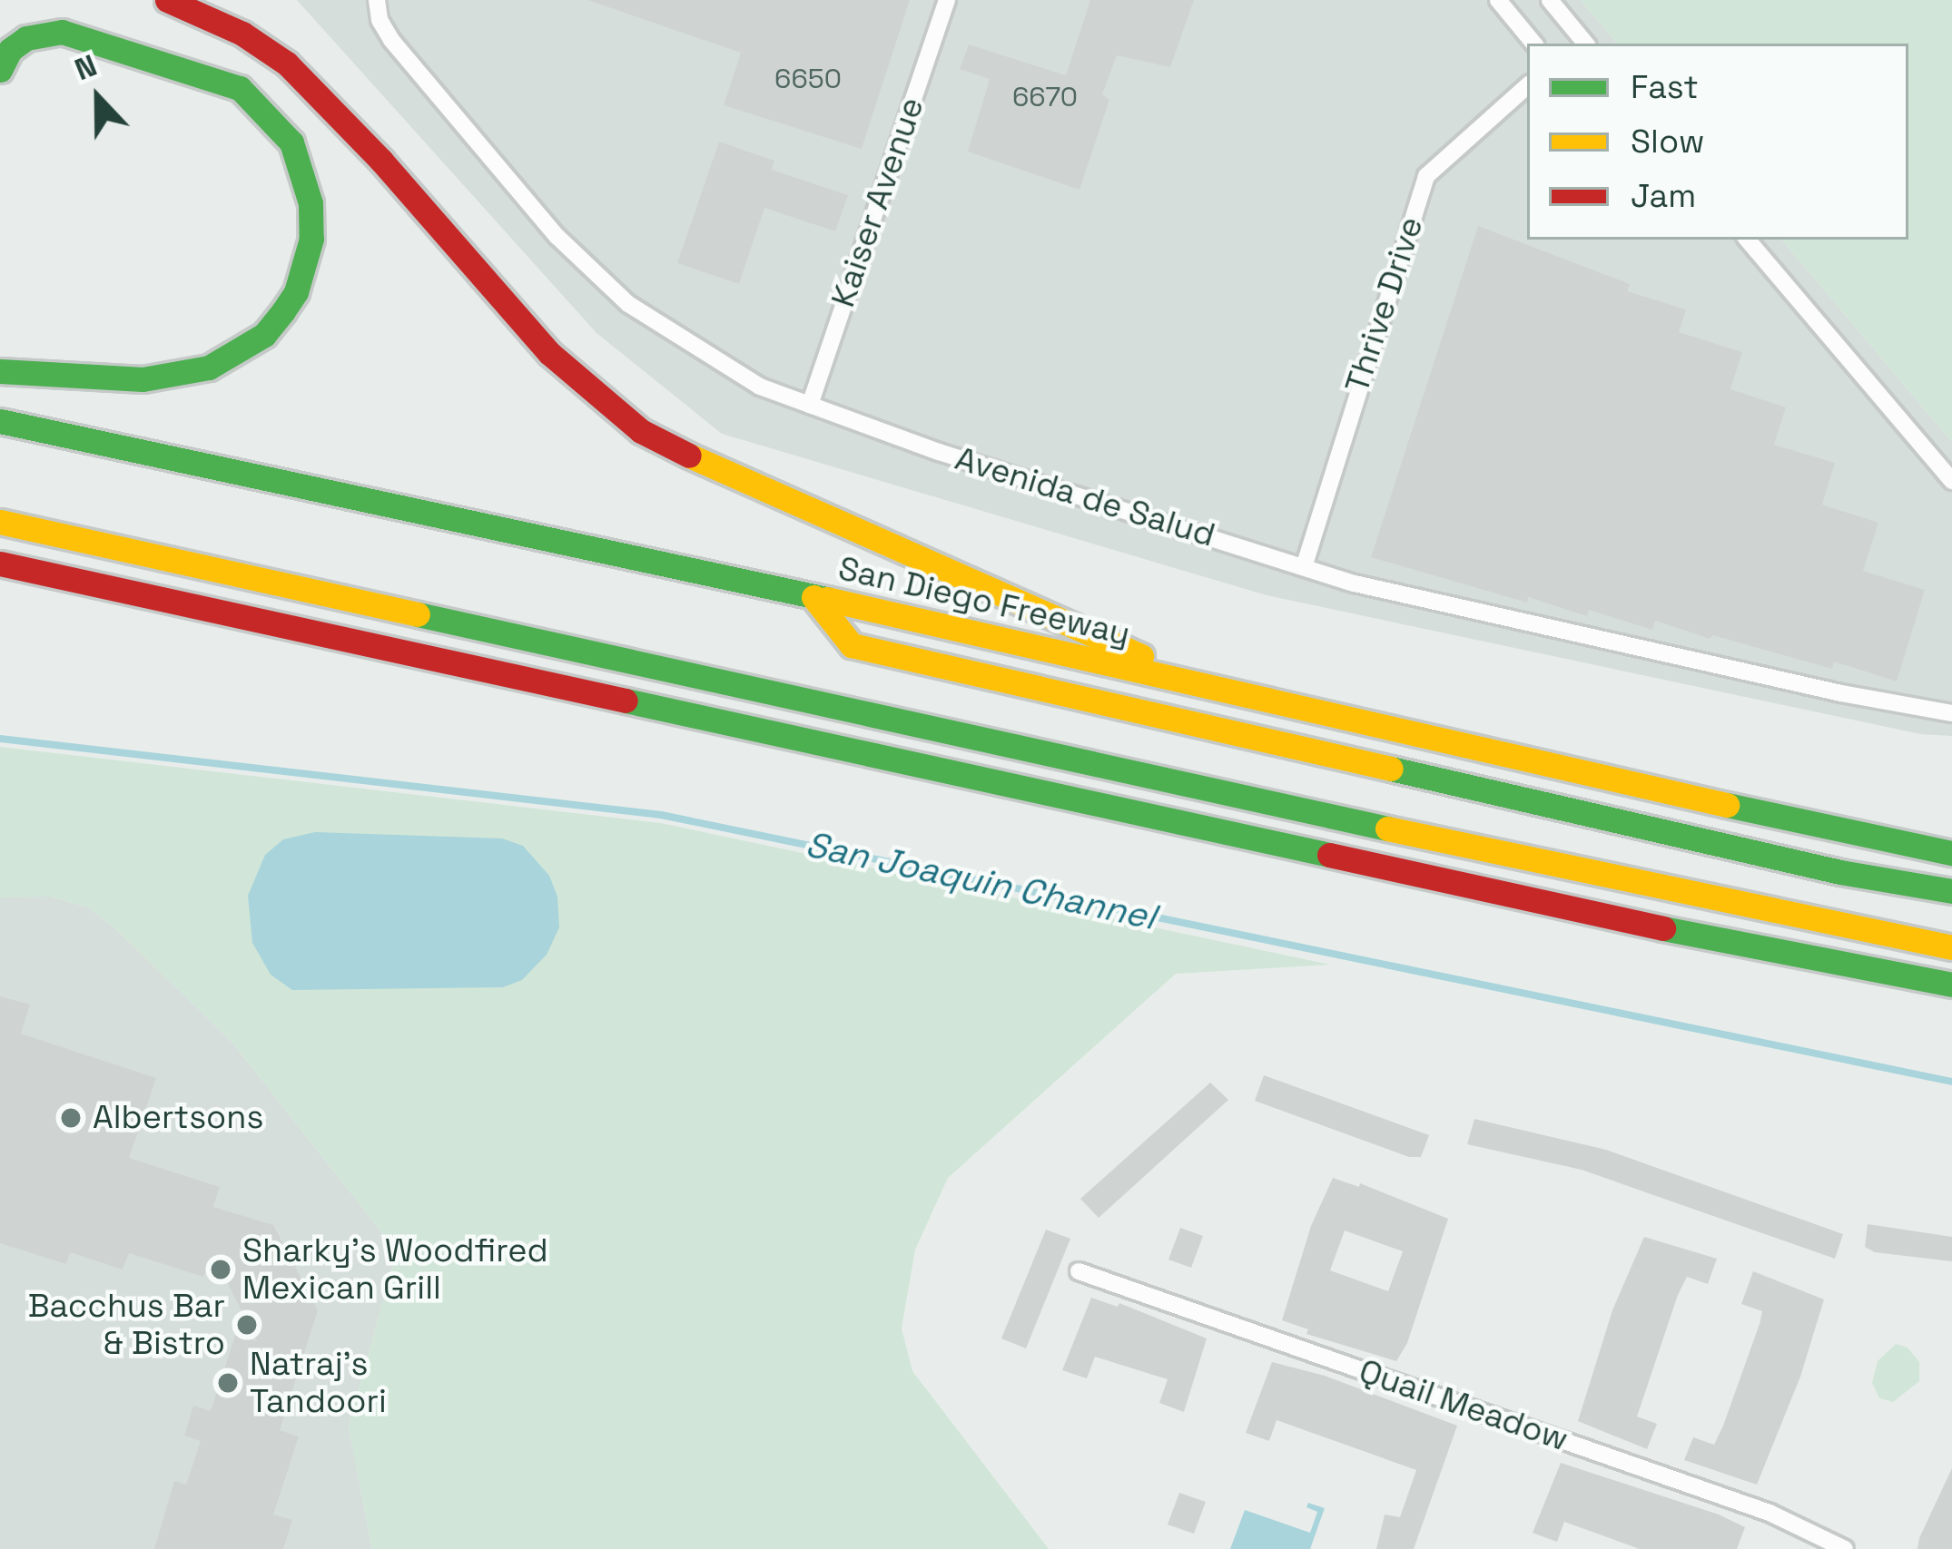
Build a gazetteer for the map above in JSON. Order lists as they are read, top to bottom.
{
  "streets": {
    "highway": ["San Diego Freeway"],
    "street": [
      "Kaiser Avenue",
      "Thrive Drive",
      "Avenida de Salud",
      "Quail Meadow"
    ]
  },
  "crossings": [
    ["Kaiser Avenue", "Avenida de Salud"],
    ["Thrive Drive", "Avenida de Salud"]
  ],
  "water": ["San Joaquin Channel"],
  "places": [
    "Albertsons",
    "Sharky's Woodfired Mexican Grill",
    "Bacchus Bar & Bistro",
    "Natraj's Tandoori"
  ],
  "house_numbers": ["6650", "6670"],
  "legend": ["Fast", "Slow", "Jam"],
  "north": "top"
}
